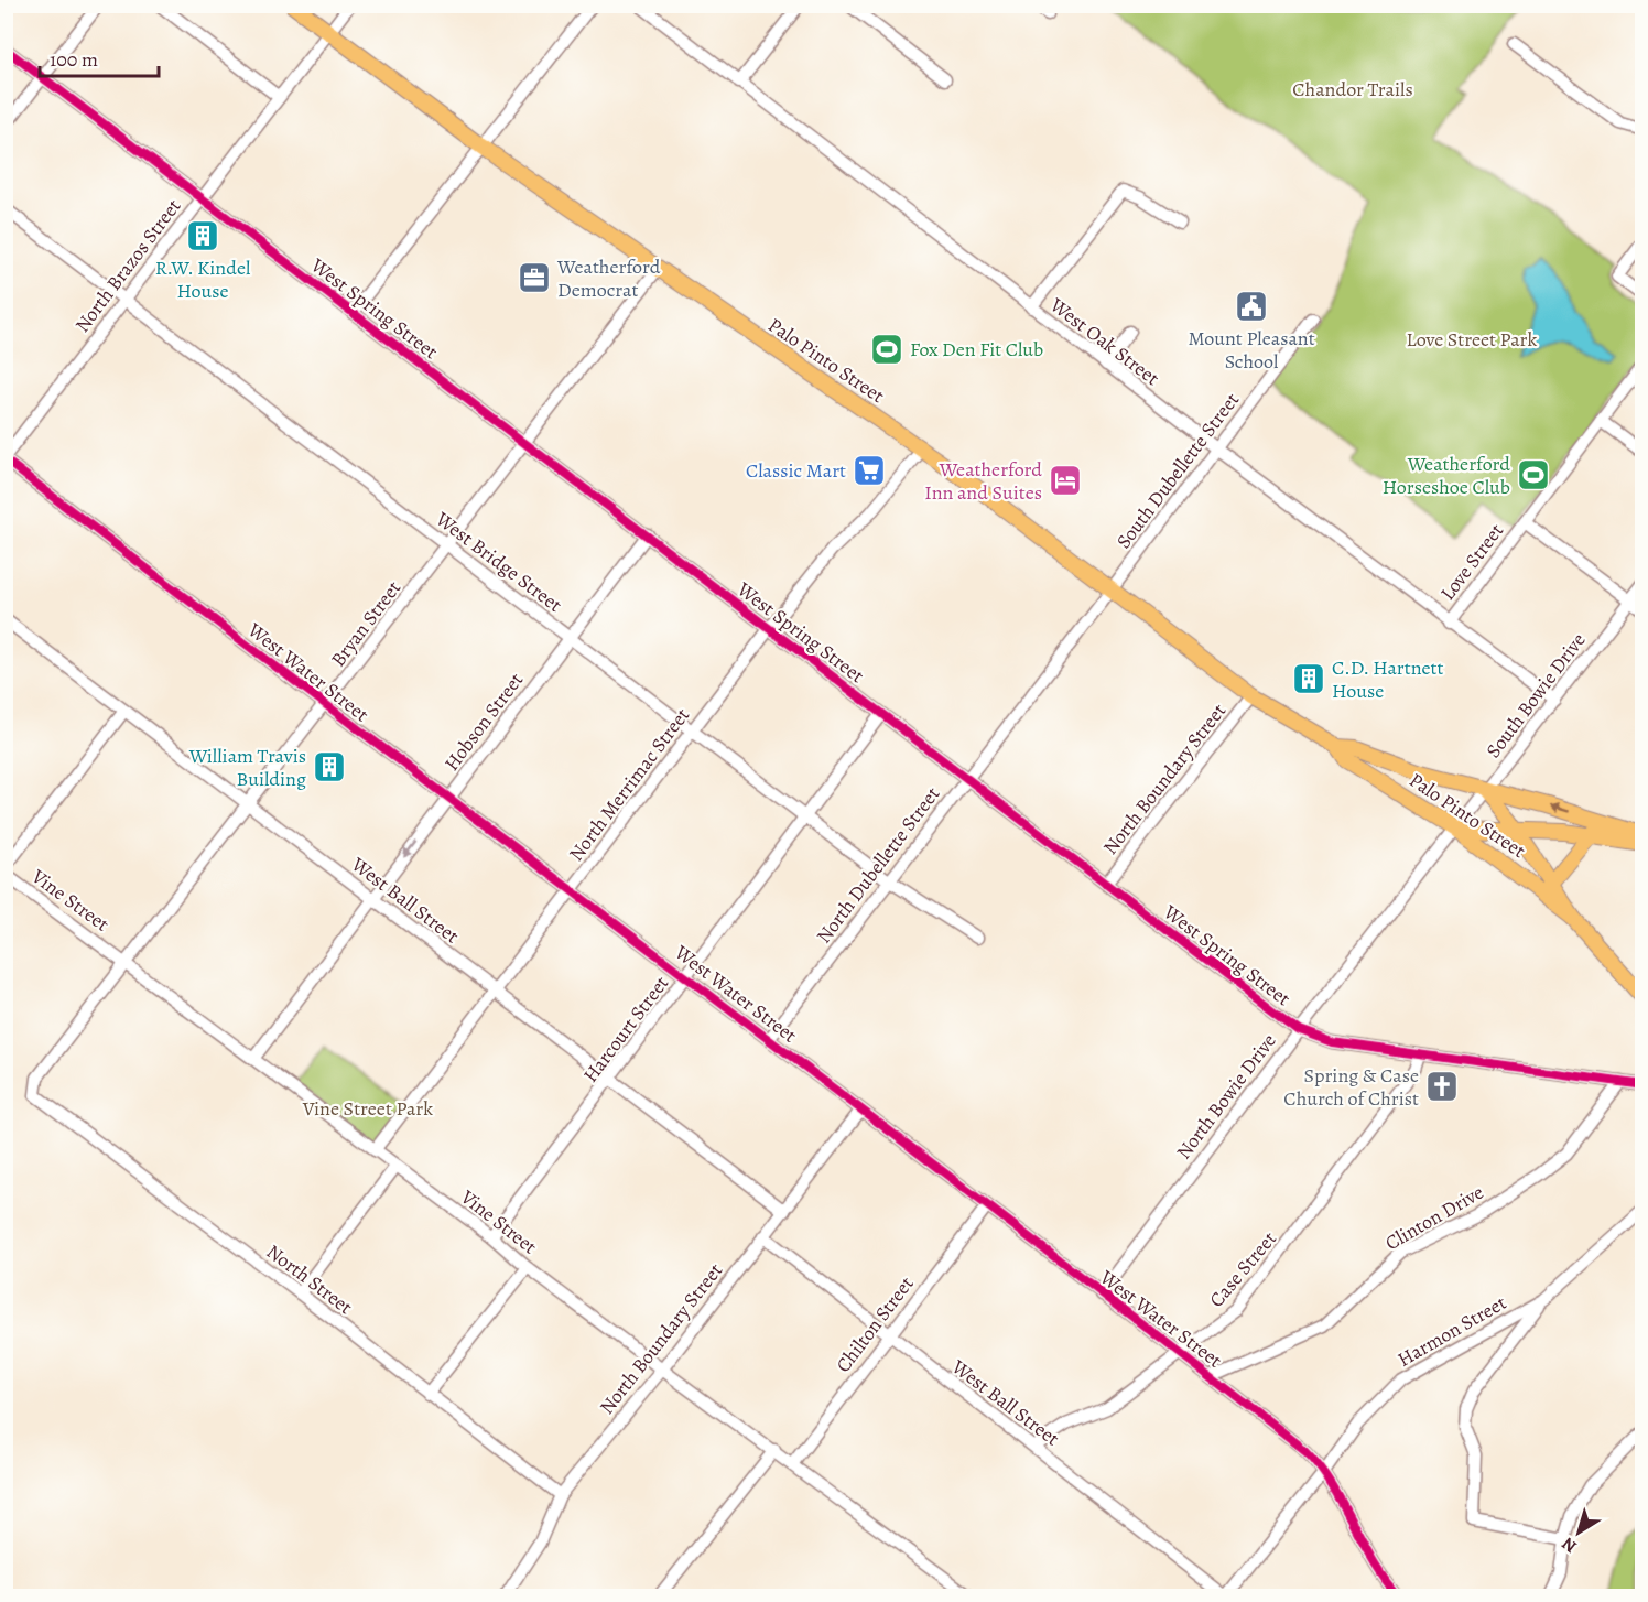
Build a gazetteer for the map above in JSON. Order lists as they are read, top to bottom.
{
  "streets": {
    "main road": ["Palo Pinto Street"],
    "street": [
      "North Brazos Street",
      "West Spring Street",
      "West Oak Street",
      "South Dubellette Street",
      "West Bridge Street",
      "Love Street",
      "Bryan Street",
      "West Water Street",
      "South Bowie Drive",
      "Hobson Street",
      "North Boundary Street",
      "North Merrimac Street",
      "North Dubellette Street",
      "Vine Street",
      "West Ball Street",
      "Harcourt Street",
      "North Bowie Drive",
      "Clinton Drive",
      "Case Street",
      "North Street",
      "Chilton Street",
      "Harmon Street"
    ]
  },
  "crossings": [
    ["North Brazos Street", "West Spring Street"],
    ["North Brazos Street", "Palo Pinto Street"],
    ["North Brazos Street", "West Bridge Street"],
    ["North Brazos Street", "West Water Street"],
    ["West Spring Street", "Bryan Street"],
    ["West Spring Street", "Hobson Street"],
    ["West Spring Street", "North Boundary Street"],
    ["West Spring Street", "North Merrimac Street"],
    ["West Spring Street", "North Dubellette Street"],
    ["West Spring Street", "Harcourt Street"],
    ["West Spring Street", "North Bowie Drive"],
    ["West Spring Street", "Clinton Drive"],
    ["West Spring Street", "Case Street"],
    ["West Oak Street", "South Dubellette Street"],
    ["West Oak Street", "Love Street"],
    ["West Oak Street", "South Bowie Drive"],
    ["Palo Pinto Street", "South Dubellette Street"],
    ["Palo Pinto Street", "Bryan Street"],
    ["Palo Pinto Street", "South Bowie Drive"],
    ["Palo Pinto Street", "North Boundary Street"],
    ["Palo Pinto Street", "North Merrimac Street"],
    ["Palo Pinto Street", "North Dubellette Street"],
    ["Palo Pinto Street", "North Bowie Drive"],
    ["South Dubellette Street", "North Dubellette Street"],
    ["West Bridge Street", "Bryan Street"],
    ["West Bridge Street", "Hobson Street"],
    ["West Bridge Street", "North Merrimac Street"],
    ["West Bridge Street", "North Dubellette Street"],
    ["West Bridge Street", "Harcourt Street"],
    ["Bryan Street", "West Water Street"],
    ["Bryan Street", "Vine Street"],
    ["Bryan Street", "West Ball Street"],
    ["Bryan Street", "North Street"],
    ["West Water Street", "Hobson Street"],
    ["West Water Street", "North Boundary Street"],
    ["West Water Street", "North Merrimac Street"],
    ["West Water Street", "North Dubellette Street"],
    ["West Water Street", "Harcourt Street"],
    ["West Water Street", "North Bowie Drive"],
    ["West Water Street", "Clinton Drive"],
    ["West Water Street", "Case Street"],
    ["West Water Street", "Chilton Street"],
    ["West Water Street", "Harmon Street"],
    ["South Bowie Drive", "North Bowie Drive"],
    ["Hobson Street", "Vine Street"],
    ["Hobson Street", "West Ball Street"],
    ["North Boundary Street", "Vine Street"],
    ["North Boundary Street", "West Ball Street"],
    ["North Boundary Street", "North Street"],
    ["North Merrimac Street", "Vine Street"],
    ["North Merrimac Street", "West Ball Street"],
    ["Vine Street", "Harcourt Street"],
    ["Vine Street", "Chilton Street"],
    ["West Ball Street", "Harcourt Street"],
    ["West Ball Street", "Case Street"],
    ["West Ball Street", "Chilton Street"],
    ["West Ball Street", "Harmon Street"]
  ],
  "parks": ["Chandor Trails", "Love Street Park", "Vine Street Park"],
  "places": {
    "building": ["R.W. Kindel House", "C.D. Hartnett House", "William Travis Building"],
    "office": ["Weatherford Democrat"],
    "public building": ["Mount Pleasant School"],
    "sports": ["Fox Den Fit Club", "Weatherford Horseshoe Club"],
    "supermarket": ["Classic Mart"],
    "hotel": ["Weatherford Inn and Suites"],
    "church": ["Spring & Case Church of Christ"]
  },
  "scale_bar": "100 m",
  "north": "bottom left"
}
